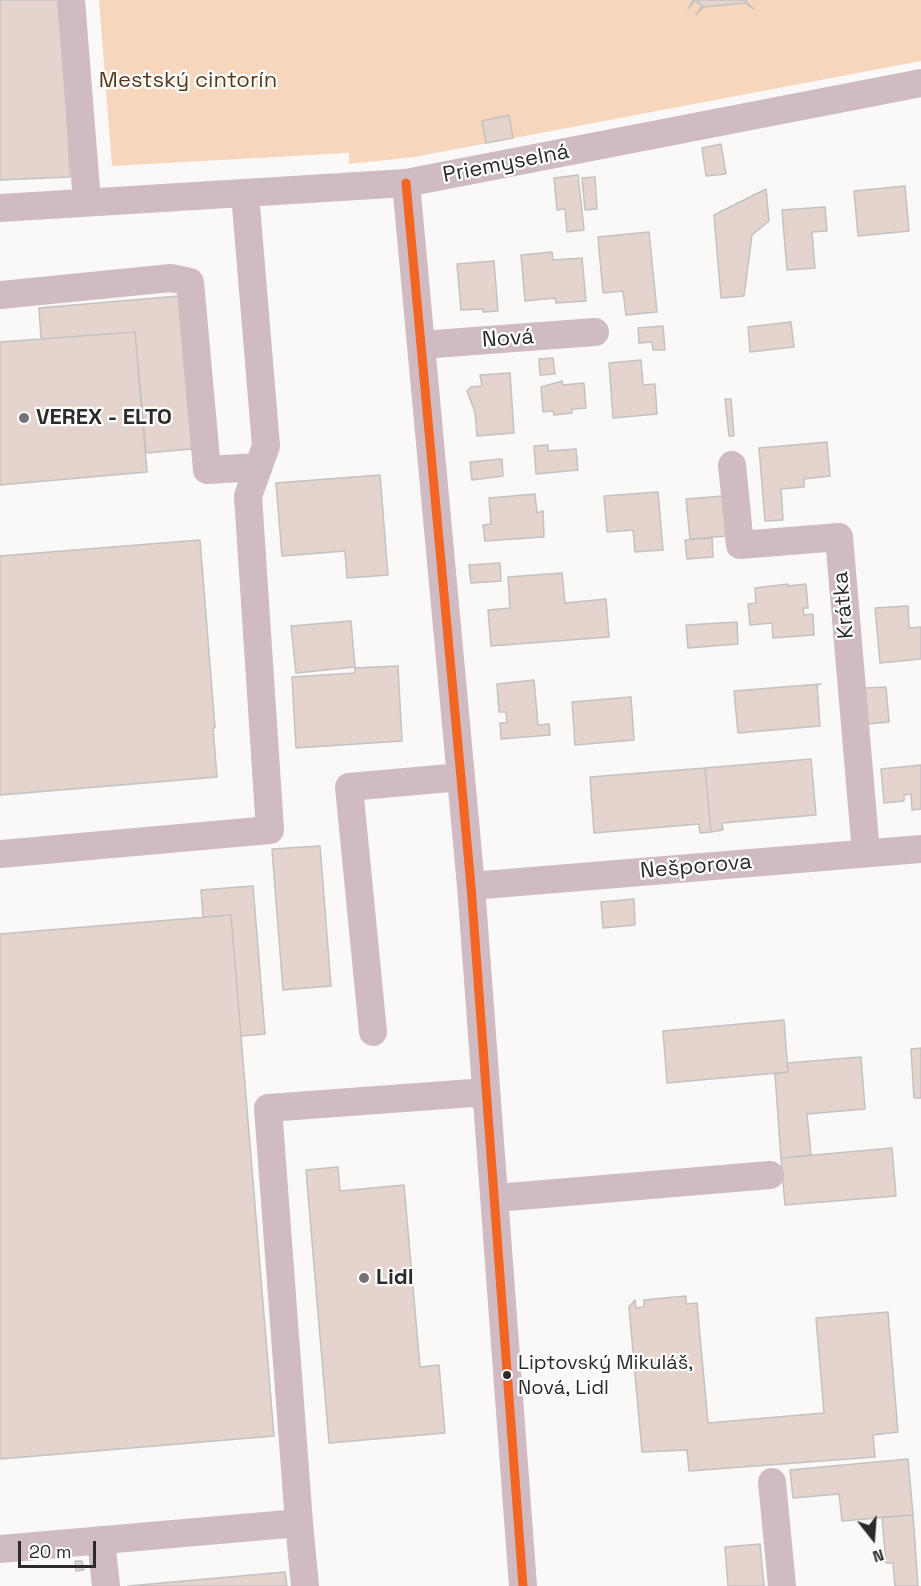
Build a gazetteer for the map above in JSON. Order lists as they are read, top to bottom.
{
  "streets": {
    "street": [
      "Priemyselná",
      "Nová",
      "Krátka",
      "Nešporova"
    ]
  },
  "crossings": [
    ["Krátka", "Nešporova"]
  ],
  "parks": ["Mestský cintorín"],
  "places": ["VEREX - ELTO", "Lidl", "Liptovský Mikuláš, Nová, Lidl"],
  "scale_bar": "20 m",
  "north": "bottom"
}
